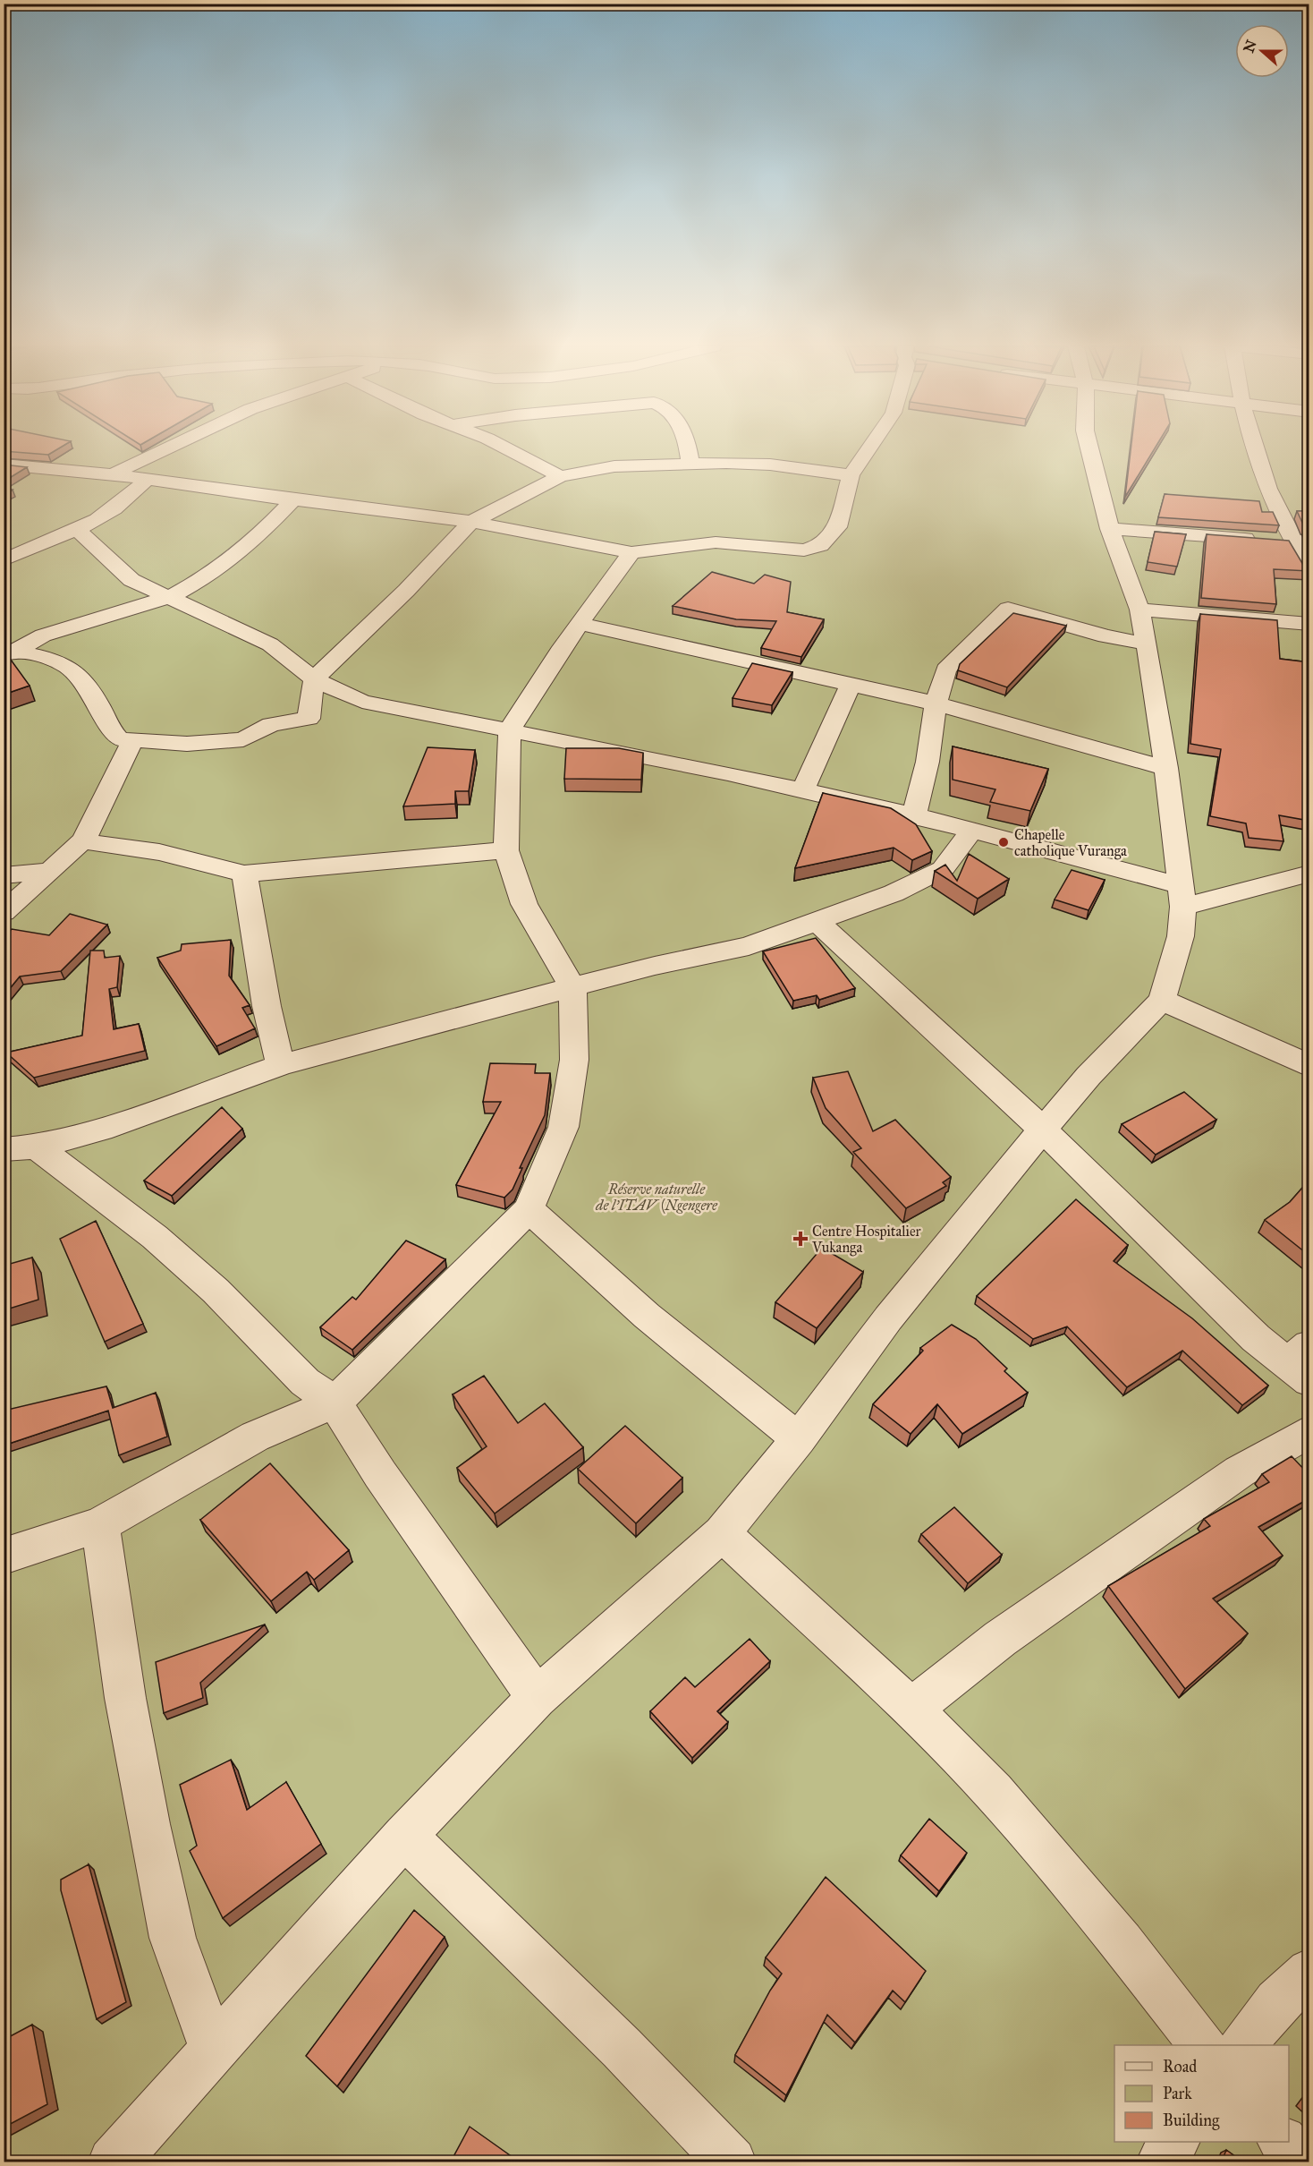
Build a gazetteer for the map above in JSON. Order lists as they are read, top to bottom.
{
  "parks": ["Réserve naturelle de l'ITAV (Ngengere"],
  "places": {
    "other": ["Chapelle catholique Vuranga"],
    "health": ["Centre Hospitalier Vukanga"]
  },
  "legend": ["Road", "Park", "Building"],
  "north": "left"
}
